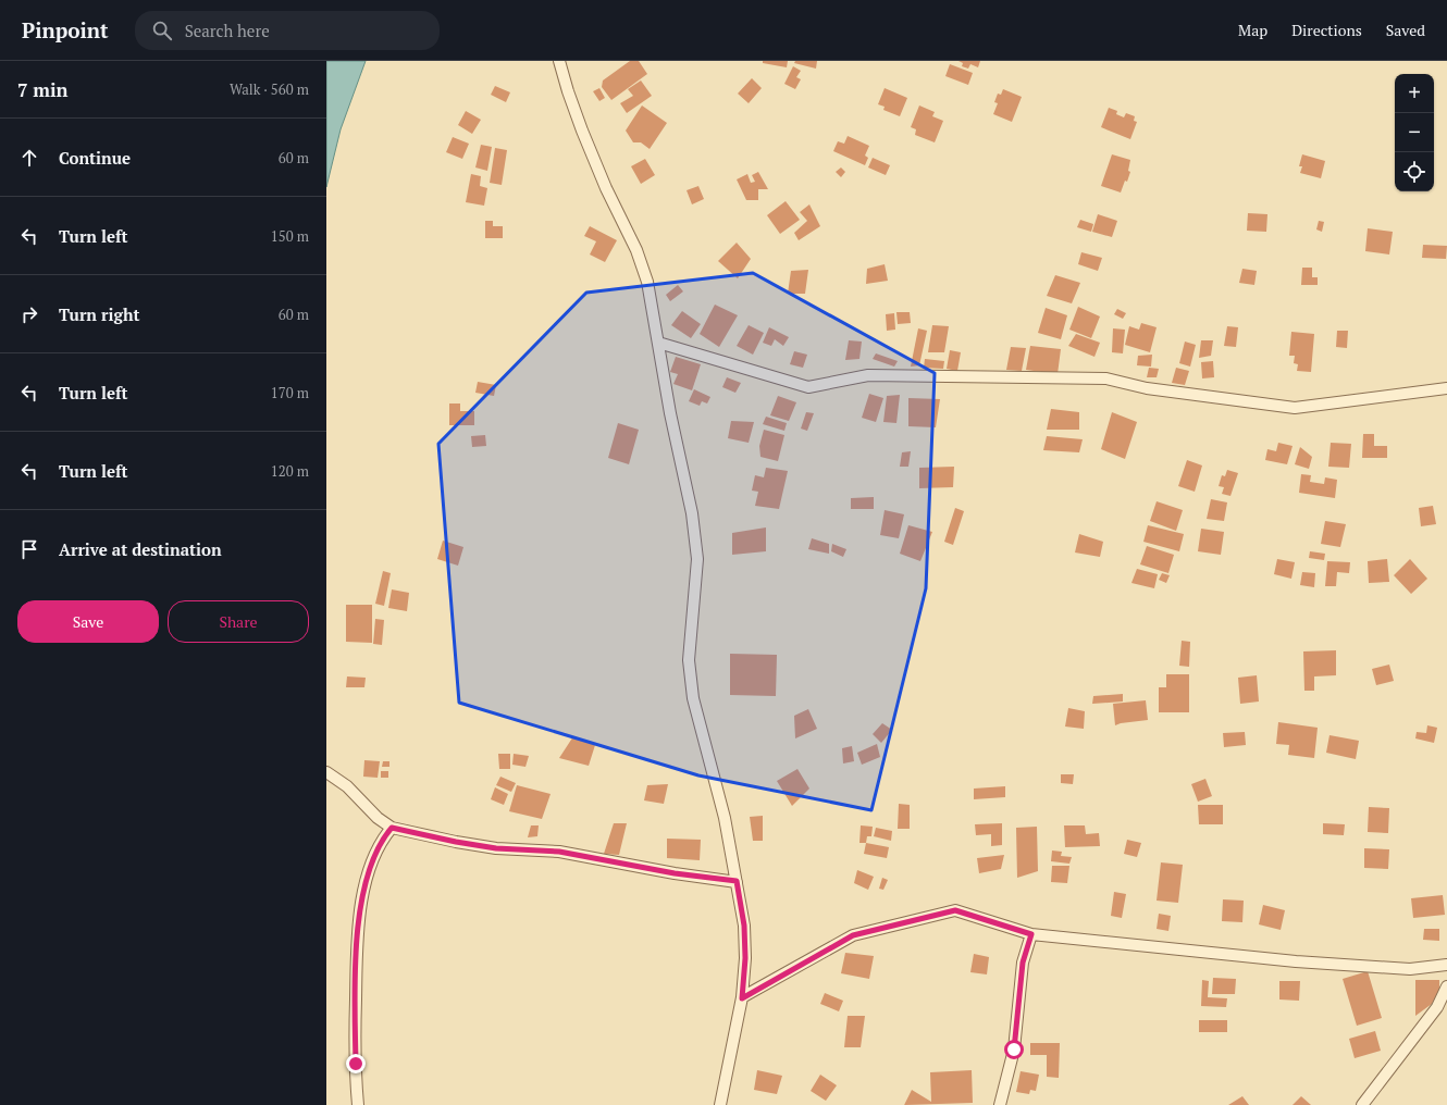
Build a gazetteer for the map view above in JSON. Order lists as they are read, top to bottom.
{
  "page": {
    "header": "Pinpoint",
    "search": "Search here",
    "nav": ["Map", "Directions", "Saved"],
    "heading": ["7 min", "Walk · 560 m"],
    "map_buttons": ["+", "−"],
    "list": [
      ["Continue", "60 m"],
      ["Turn left", "150 m"],
      ["Turn right", "60 m"],
      ["Turn left", "170 m"],
      ["Turn left", "120 m"],
      "Arrive at destination"
    ],
    "buttons": ["Save", "Share"]
  }
}
